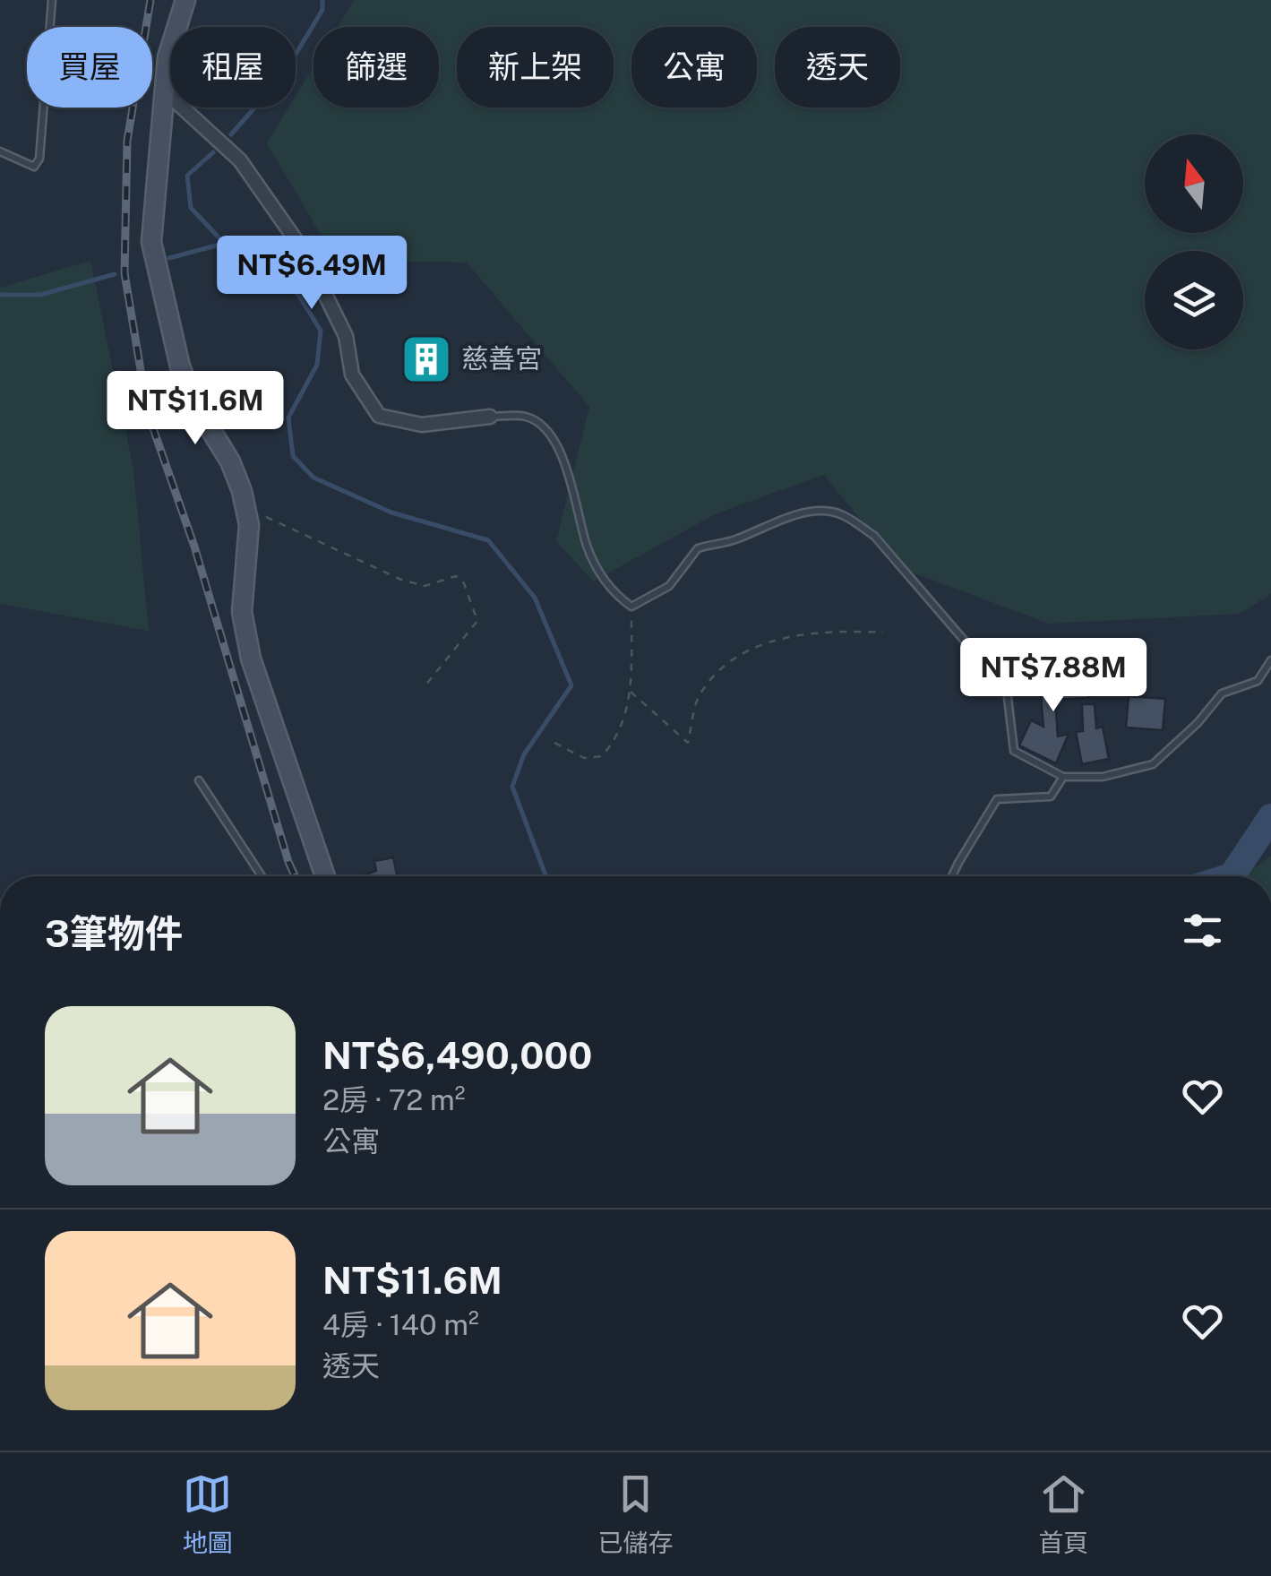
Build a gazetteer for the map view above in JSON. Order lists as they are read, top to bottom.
{
  "places": {
    "building": ["慈善宮"]
  },
  "north": "top",
  "page": {
    "chip": [
      "買屋",
      "租屋",
      "篩選",
      "新上架",
      "公寓",
      "透天"
    ],
    "price": ["NT$6.49M", "NT$11.6M", "NT$7.88M"],
    "heading": "3筆物件",
    "list": [
      {
        "name": "NT$6,490,000",
        "note": "2房 · 72 m² · 公寓"
      },
      {
        "name": "NT$11.6M",
        "note": "4房 · 140 m² · 透天"
      }
    ],
    "tabs": ["地圖", "已儲存", "首頁"]
  }
}
